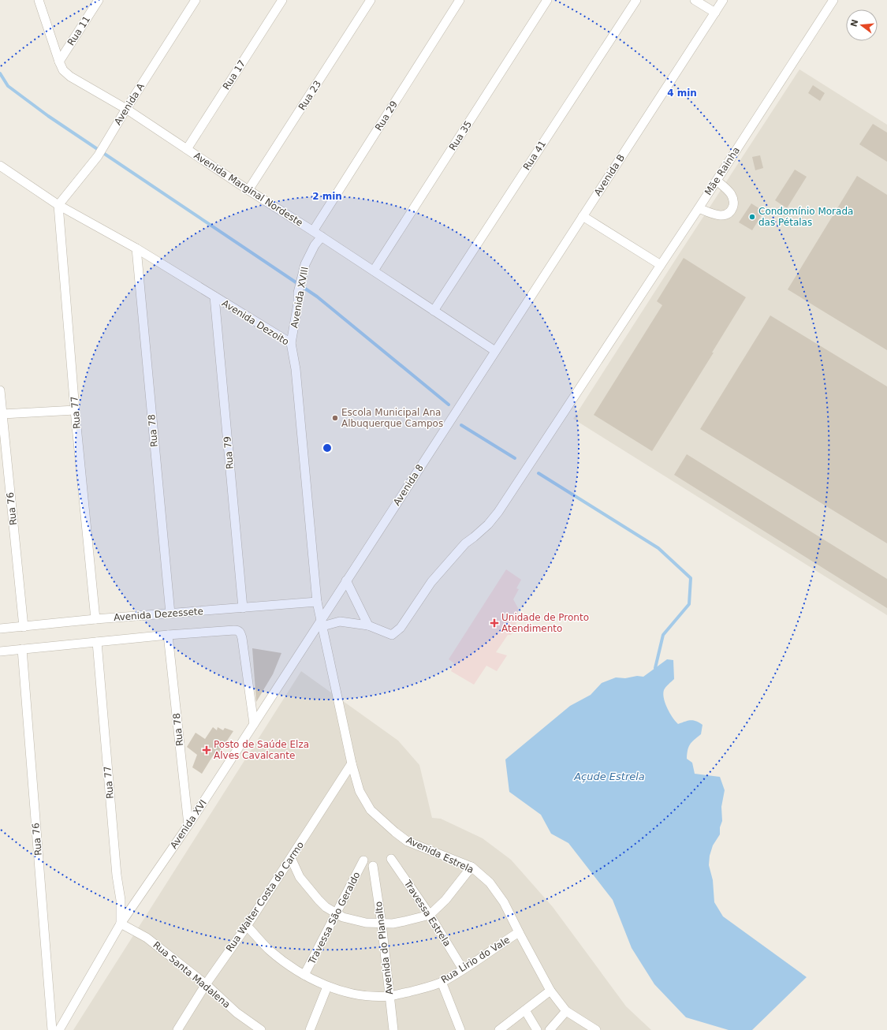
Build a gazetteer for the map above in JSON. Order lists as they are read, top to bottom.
{
  "streets": {
    "street": [
      "Rua 11",
      "Rua 17",
      "Rua 23",
      "Avenida A",
      "Rua 29",
      "Rua 35",
      "Rua 41",
      "Mãe Rainha",
      "Avenida B",
      "Avenida Marginal Nordeste",
      "Avenida XVIII",
      "Avenida Dezoito",
      "Rua 77",
      "Rua 78",
      "Rua 79",
      "Avenida 8",
      "Rua 76",
      "Avenida Dezessete",
      "Avenida XVI",
      "Avenida Estrela",
      "Rua Walter Costa do Carmo",
      "Travessa Estrela",
      "Travessa São Geraldo",
      "Avenida do Planalto",
      "Rua Lirio do Vale",
      "Rua Santa Madalena"
    ]
  },
  "crossings": [
    ["Rua 11", "Avenida Marginal Nordeste"],
    ["Rua 17", "Avenida Marginal Nordeste"],
    ["Rua 23", "Avenida Marginal Nordeste"],
    ["Avenida A", "Avenida Marginal Nordeste"],
    ["Avenida A", "Avenida Dezoito"],
    ["Avenida A", "Rua 77"],
    ["Rua 29", "Avenida Marginal Nordeste"],
    ["Rua 35", "Avenida Marginal Nordeste"],
    ["Rua 41", "Avenida Marginal Nordeste"],
    ["Avenida B", "Avenida Marginal Nordeste"],
    ["Avenida B", "Avenida 8"],
    ["Avenida Marginal Nordeste", "Avenida XVIII"],
    ["Avenida Marginal Nordeste", "Avenida 8"],
    ["Avenida XVIII", "Avenida Dezoito"],
    ["Avenida Dezoito", "Rua 77"],
    ["Avenida Dezoito", "Rua 78"],
    ["Avenida Dezoito", "Rua 79"],
    ["Avenida Dezoito", "Avenida 8"],
    ["Avenida Dezoito", "Avenida Dezessete"],
    ["Avenida Dezoito", "Avenida XVI"],
    ["Avenida Dezoito", "Avenida Estrela"],
    ["Rua 77", "Avenida Dezessete"],
    ["Rua 77", "Avenida XVI"],
    ["Rua 77", "Rua Santa Madalena"],
    ["Rua 78", "Avenida Dezessete"],
    ["Rua 78", "Avenida XVI"],
    ["Rua 79", "Avenida Dezessete"],
    ["Avenida 8", "Avenida XVI"],
    ["Avenida 8", "Avenida Estrela"],
    ["Rua 76", "Avenida Dezessete"],
    ["Avenida XVI", "Avenida Estrela"],
    ["Avenida XVI", "Rua Santa Madalena"],
    ["Avenida Estrela", "Rua Walter Costa do Carmo"],
    ["Avenida Estrela", "Rua Lirio do Vale"],
    ["Rua Walter Costa do Carmo", "Rua Lirio do Vale"],
    ["Rua Walter Costa do Carmo", "Rua Santa Madalena"],
    ["Travessa Estrela", "Rua Lirio do Vale"],
    ["Travessa São Geraldo", "Rua Lirio do Vale"],
    ["Avenida do Planalto", "Rua Lirio do Vale"]
  ],
  "water": ["Açude Estrela"],
  "places": {
    "other": ["Condomínio Morada das Pétalas", "Escola Municipal Ana Albuquerque Campos"],
    "health": ["Unidade de Pronto Atendimento", "Posto de Saúde Elza Alves Cavalcante"]
  },
  "north": "left",
  "rings": ["4 min", "2 min"]
}
